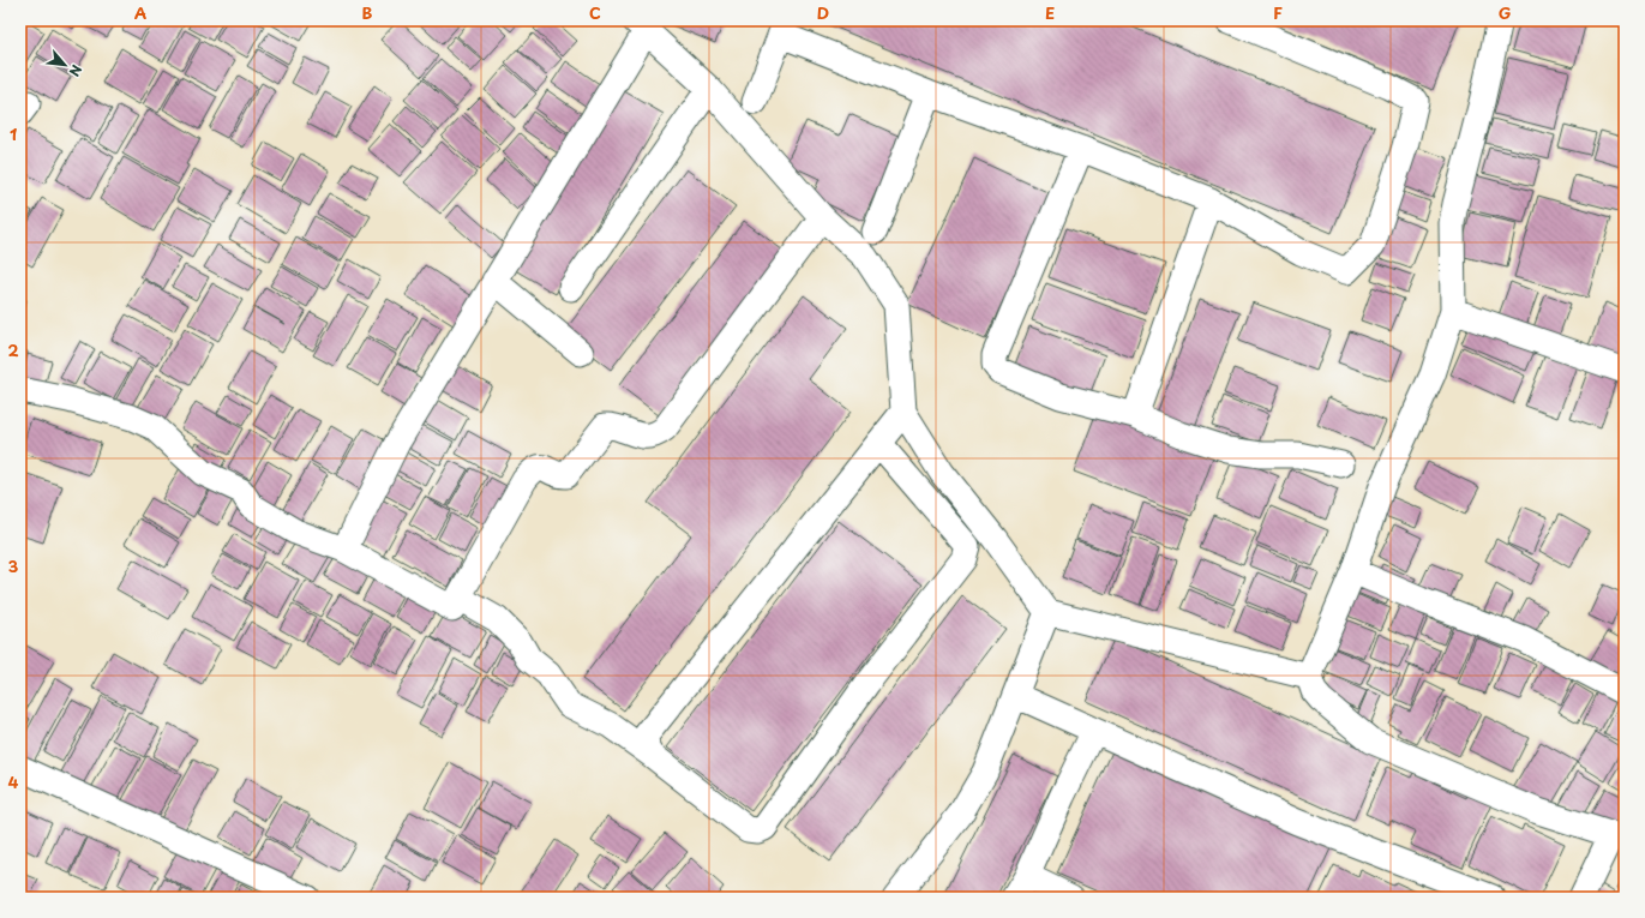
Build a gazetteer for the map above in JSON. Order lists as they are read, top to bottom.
{
  "north": "bottom right",
  "grid": {
    "columns": [
      "A",
      "B",
      "C",
      "D",
      "E",
      "F",
      "G"
    ],
    "rows": [
      "1",
      "2",
      "3",
      "4"
    ]
  }
}
